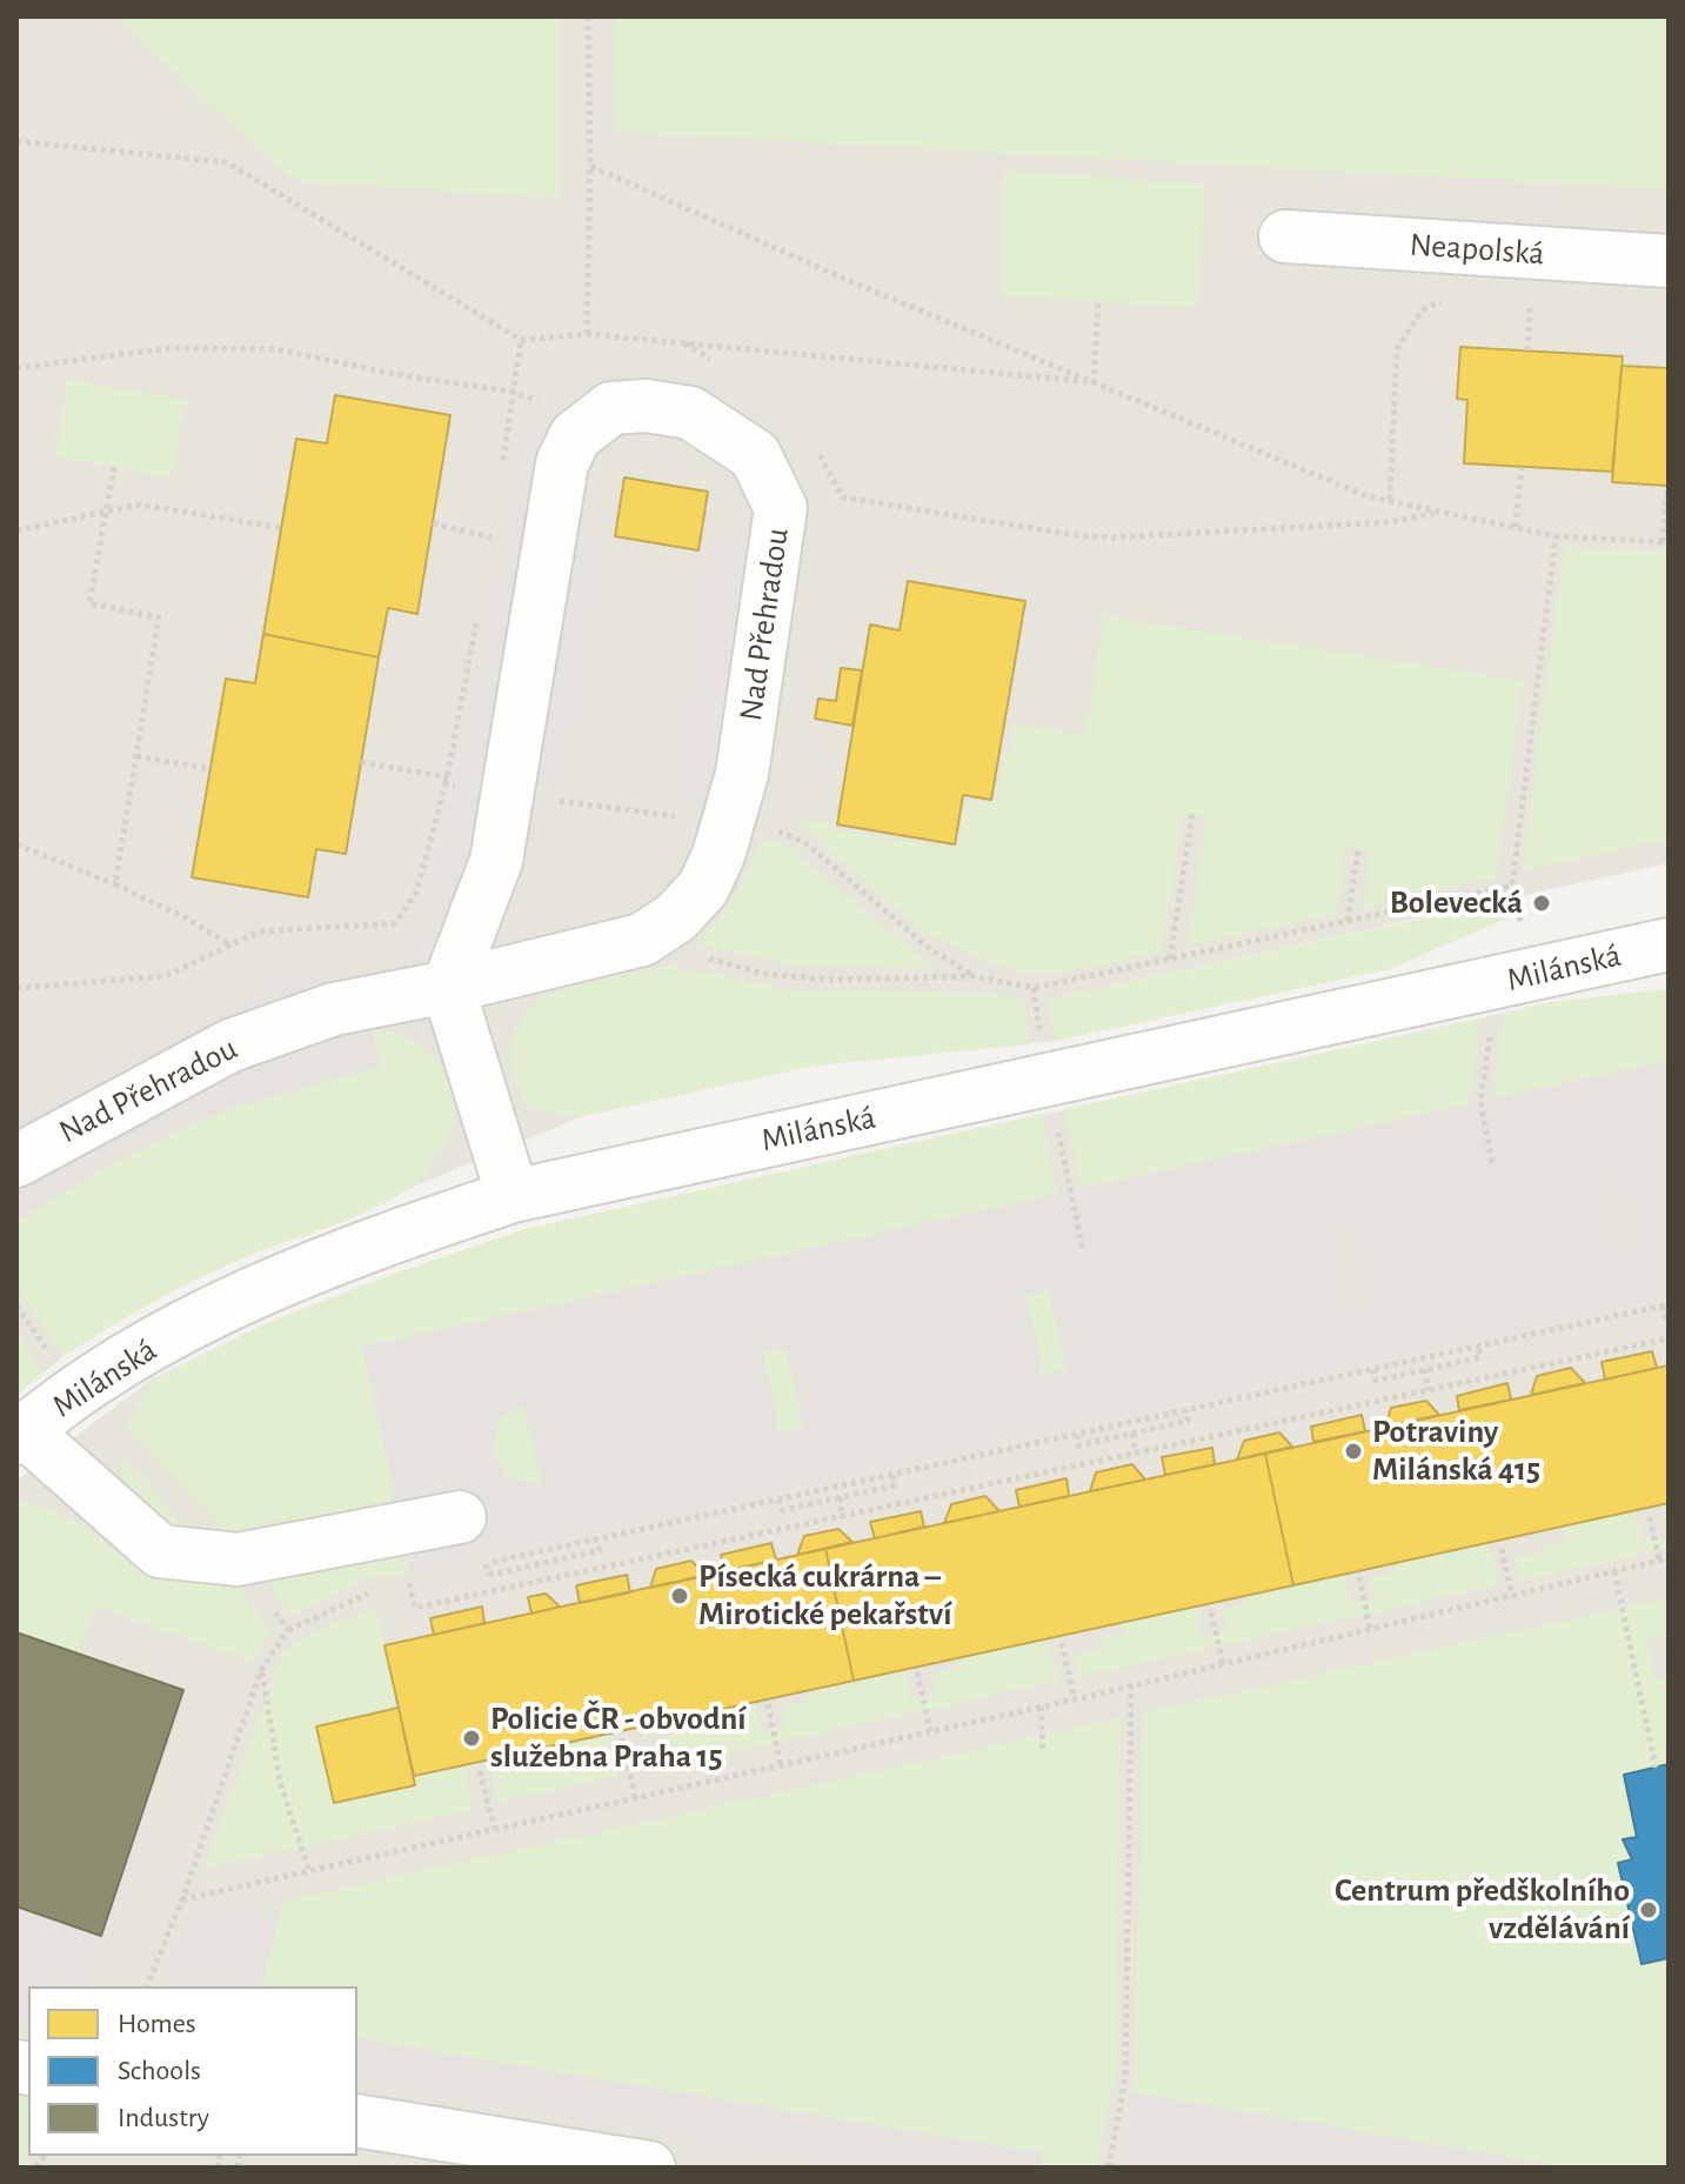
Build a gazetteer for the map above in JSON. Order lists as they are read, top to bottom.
{
  "streets": {
    "street": ["Neapolská", "Nad Přehradou", "Milánská"]
  },
  "places": [
    "Bolevecká",
    "Potraviny Milánská 415",
    "Písecká cukrárna – Mirotické pekařství",
    "Policie ČR - obvodní služebna Praha 15",
    "Centrum předškolního vzdělávání"
  ],
  "legend": ["Homes", "Schools", "Industry"]
}
